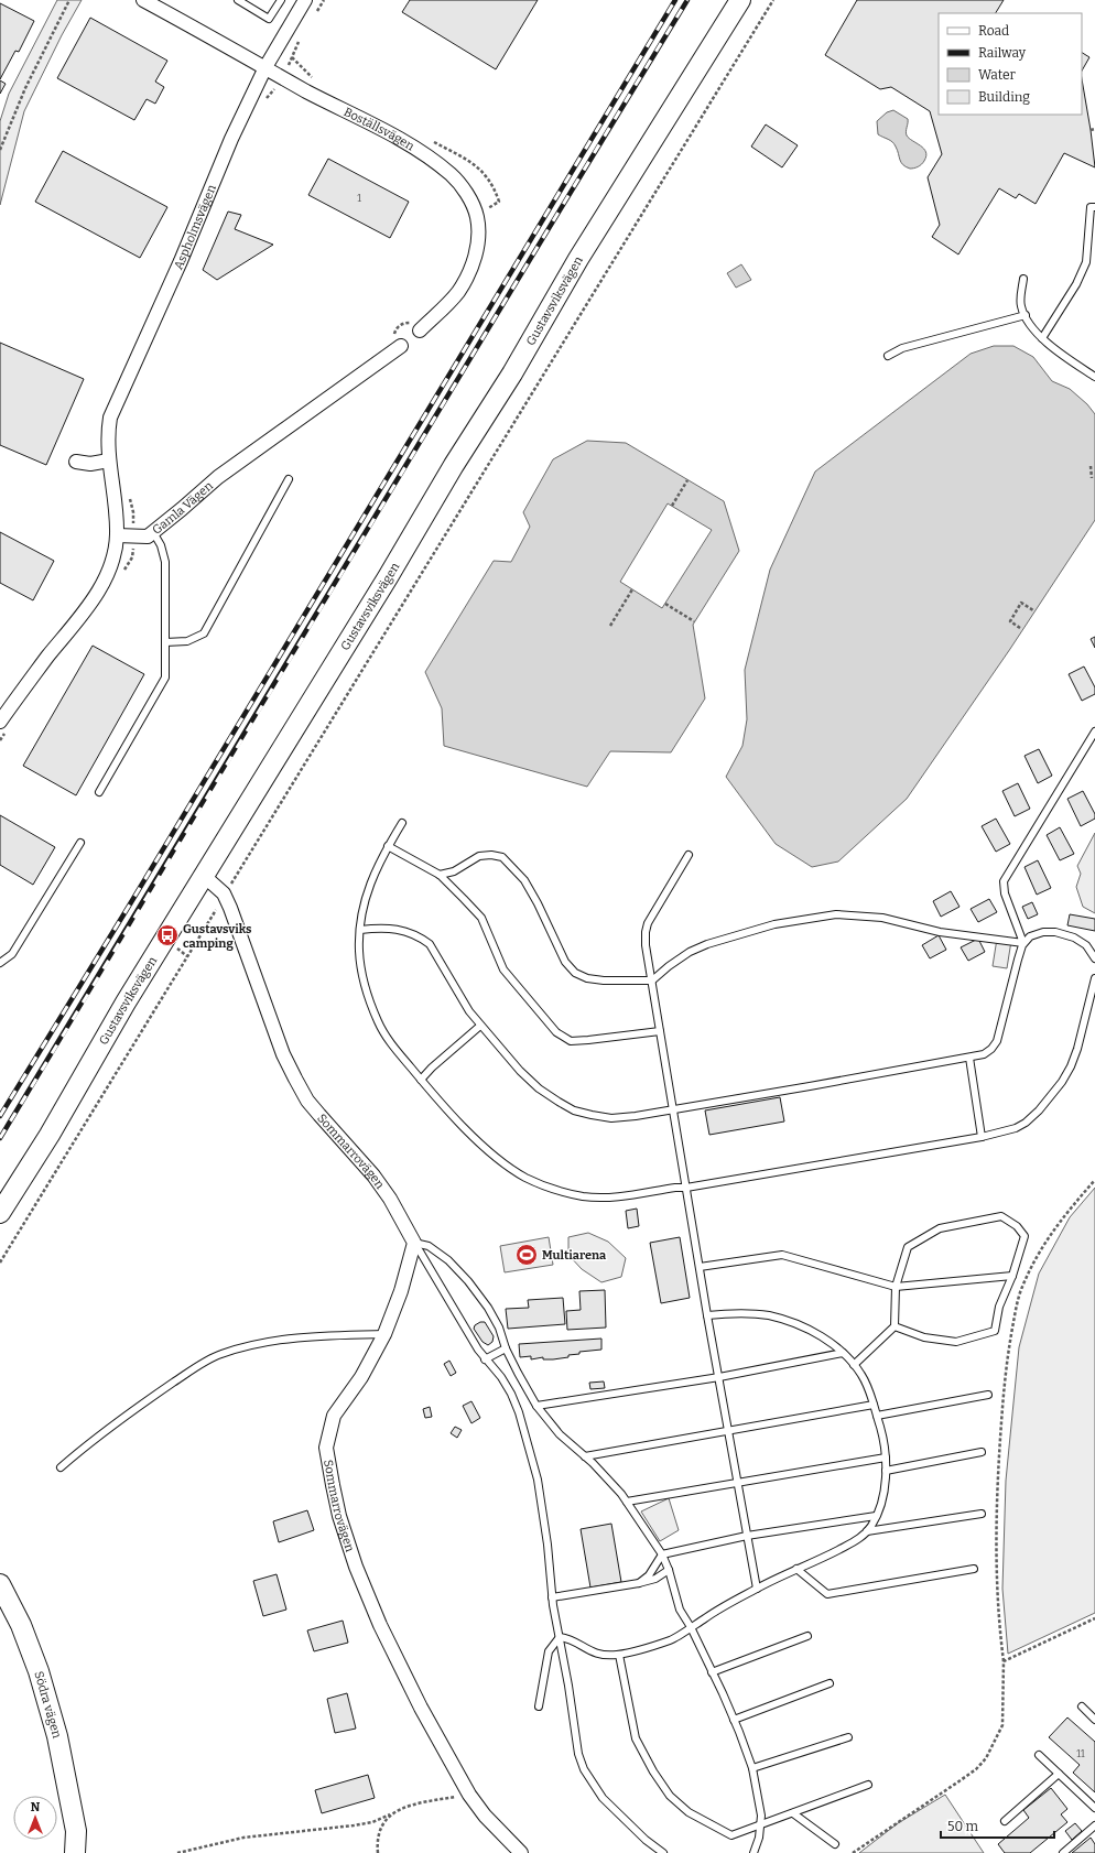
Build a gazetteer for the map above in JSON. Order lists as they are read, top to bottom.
{
  "streets": {
    "street": [
      "Boställsvägen",
      "Aspholmsvägen",
      "Gustavsviksvägen",
      "Gamla Vägen",
      "Sommarrovägen",
      "Södra vägen"
    ]
  },
  "crossings": [
    ["Boställsvägen", "Aspholmsvägen"],
    ["Aspholmsvägen", "Gamla Vägen"],
    ["Gustavsviksvägen", "Sommarrovägen"]
  ],
  "places": {
    "bus stop": ["Gustavsviks camping"],
    "sports": ["Multiarena"]
  },
  "house_numbers": ["1", "11"],
  "legend": [
    "Road",
    "Railway",
    "Water",
    "Building"
  ],
  "scale_bar": "50 m",
  "north": "top"
}
